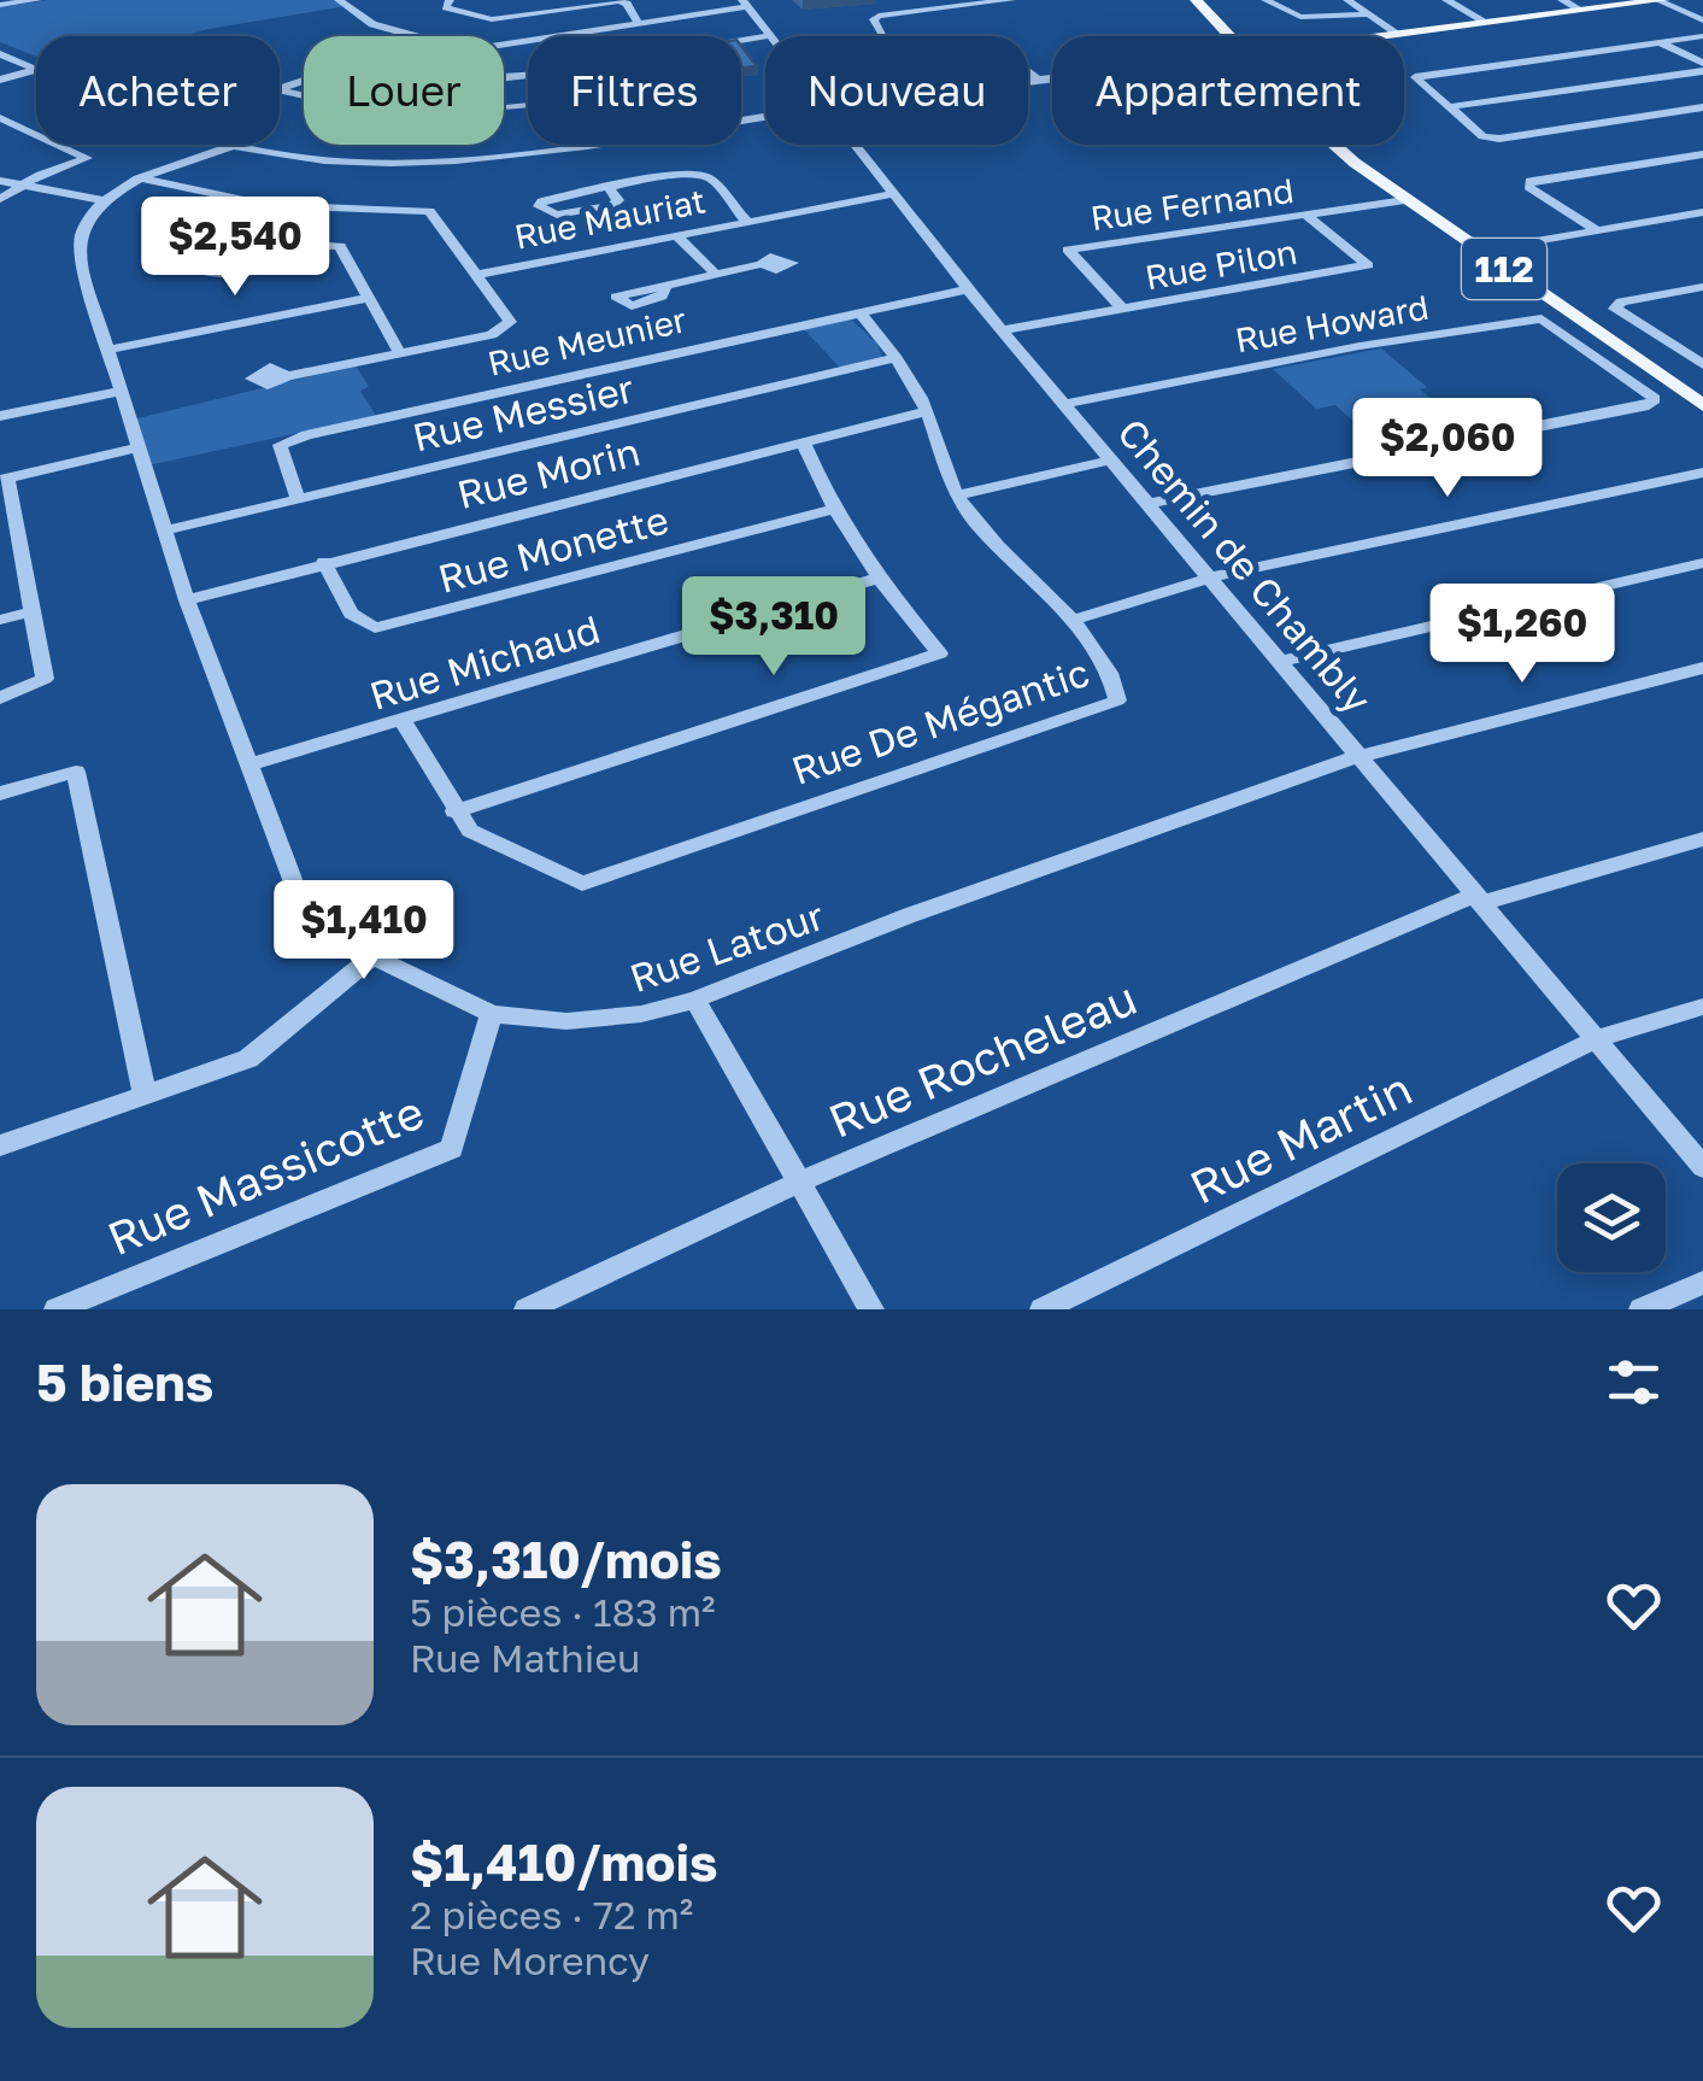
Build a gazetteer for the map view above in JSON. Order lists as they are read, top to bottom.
{
  "streets": {
    "main road": ["112"],
    "street": [
      "Rue Fernand",
      "Rue Mauriat",
      "Rue Pilon",
      "Rue Howard",
      "Rue Meunier",
      "Rue Messier",
      "Rue Morin",
      "Rue Monette",
      "Chemin de Chambly",
      "Rue Michaud",
      "Rue De Mégantic",
      "Rue Latour",
      "Rue Rocheleau",
      "Rue Martin",
      "Rue Massicotte"
    ]
  },
  "crossings": [
    ["Rue Fernand", "Rue Pilon"],
    ["Rue Fernand", "112"],
    ["Rue Mauriat", "Chemin de Chambly"],
    ["Rue Pilon", "Chemin de Chambly"],
    ["Rue Howard", "Chemin de Chambly"],
    ["Rue Meunier", "Rue Messier"],
    ["Rue Meunier", "Chemin de Chambly"],
    ["Rue Meunier", "Rue De Mégantic"],
    ["Rue Messier", "Rue De Mégantic"],
    ["Rue Messier", "Rue Latour"],
    ["Rue Morin", "Rue Monette"],
    ["Rue Morin", "Rue De Mégantic"],
    ["Rue Morin", "Rue Latour"],
    ["Chemin de Chambly", "Rue Latour"],
    ["Chemin de Chambly", "Rue Rocheleau"],
    ["Chemin de Chambly", "Rue Martin"],
    ["Rue Michaud", "Rue De Mégantic"],
    ["Rue Michaud", "Rue Latour"],
    ["Rue Latour", "Rue Massicotte"]
  ],
  "page": {
    "chip": [
      "Acheter",
      "Louer",
      "Filtres",
      "Nouveau",
      "Appartement"
    ],
    "price": [
      "$2,540",
      "$2,060",
      "$3,310",
      "$1,260",
      "$1,410"
    ],
    "heading": "5 biens",
    "list": [
      {
        "name": "$3,310/mois",
        "note": "5 pièces · 183 m² · Rue Mathieu"
      },
      {
        "name": "$1,410/mois",
        "note": "2 pièces · 72 m² · Rue Morency"
      }
    ]
  }
}
